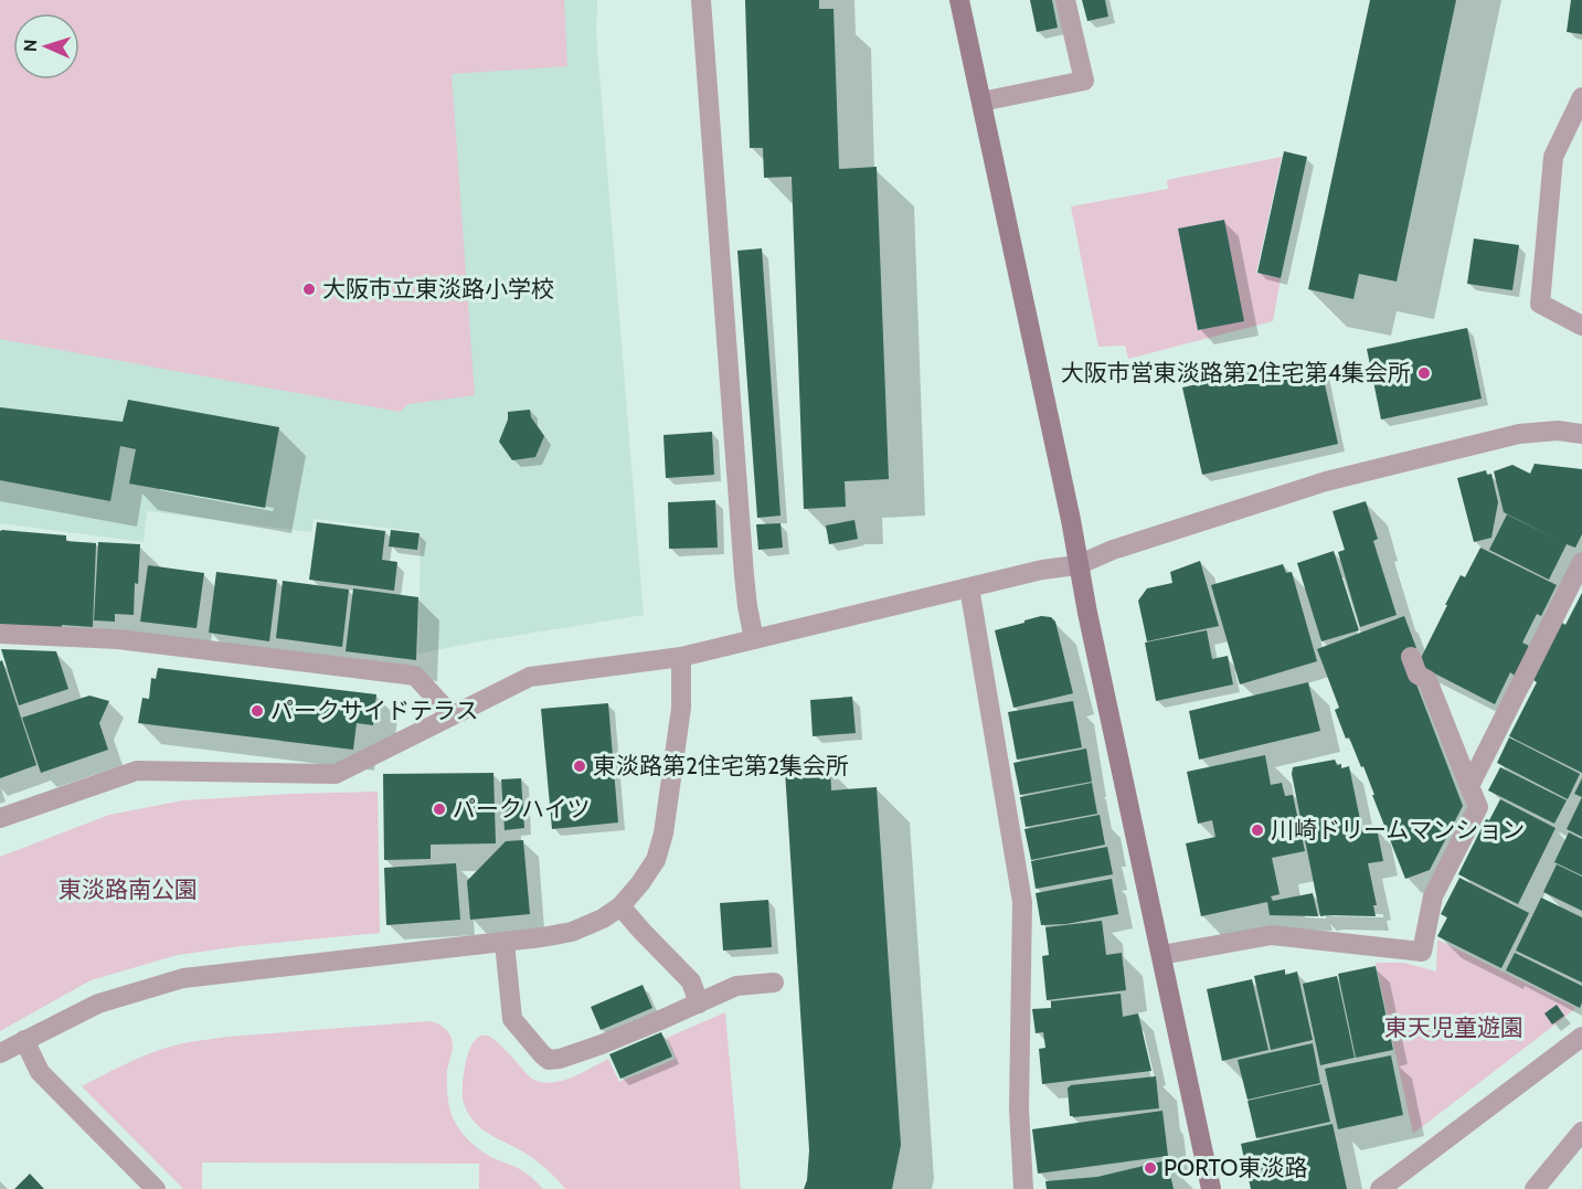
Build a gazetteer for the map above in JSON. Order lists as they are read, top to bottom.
{
  "parks": ["東淡路南公園", "東天児童遊園"],
  "places": [
    "大阪市立東淡路小学校",
    "大阪市営東淡路第2住宅第4集会所",
    "パークサイドテラス",
    "東淡路第2住宅第2集会所",
    "パークハイツ",
    "川崎ドリームマンション",
    "PORTO東淡路"
  ],
  "north": "left"
}
